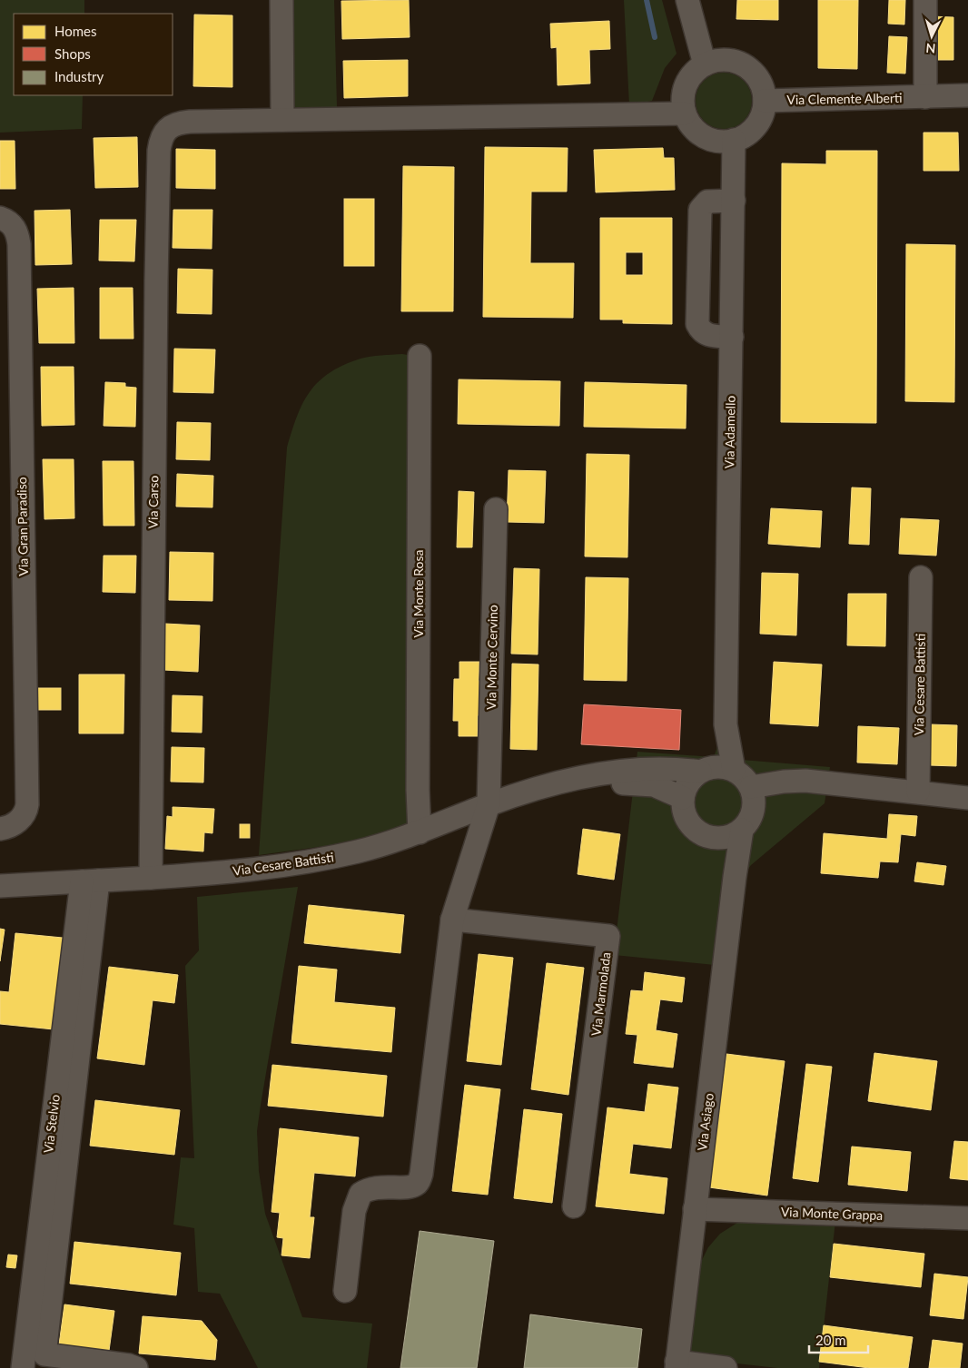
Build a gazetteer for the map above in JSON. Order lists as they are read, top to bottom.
{
  "streets": {
    "street": [
      "Via Clemente Alberti",
      "Via Adamello",
      "Via Carso",
      "Via Gran Paradiso",
      "Via Monte Rosa",
      "Via Monte Cervino",
      "Via Cesare Battisti",
      "Via Marmolada",
      "Via Asiago",
      "Via Stelvio",
      "Via Monte Grappa"
    ]
  },
  "crossings": [
    ["Via Clemente Alberti", "Via Adamello"],
    ["Via Adamello", "Via Cesare Battisti"],
    ["Via Adamello", "Via Asiago"],
    ["Via Carso", "Via Cesare Battisti"],
    ["Via Monte Rosa", "Via Cesare Battisti"],
    ["Via Monte Cervino", "Via Cesare Battisti"],
    ["Via Cesare Battisti", "Via Asiago"],
    ["Via Cesare Battisti", "Via Stelvio"],
    ["Via Asiago", "Via Monte Grappa"]
  ],
  "legend": ["Homes", "Shops", "Industry"],
  "scale_bar": "20 m",
  "north": "bottom"
}
